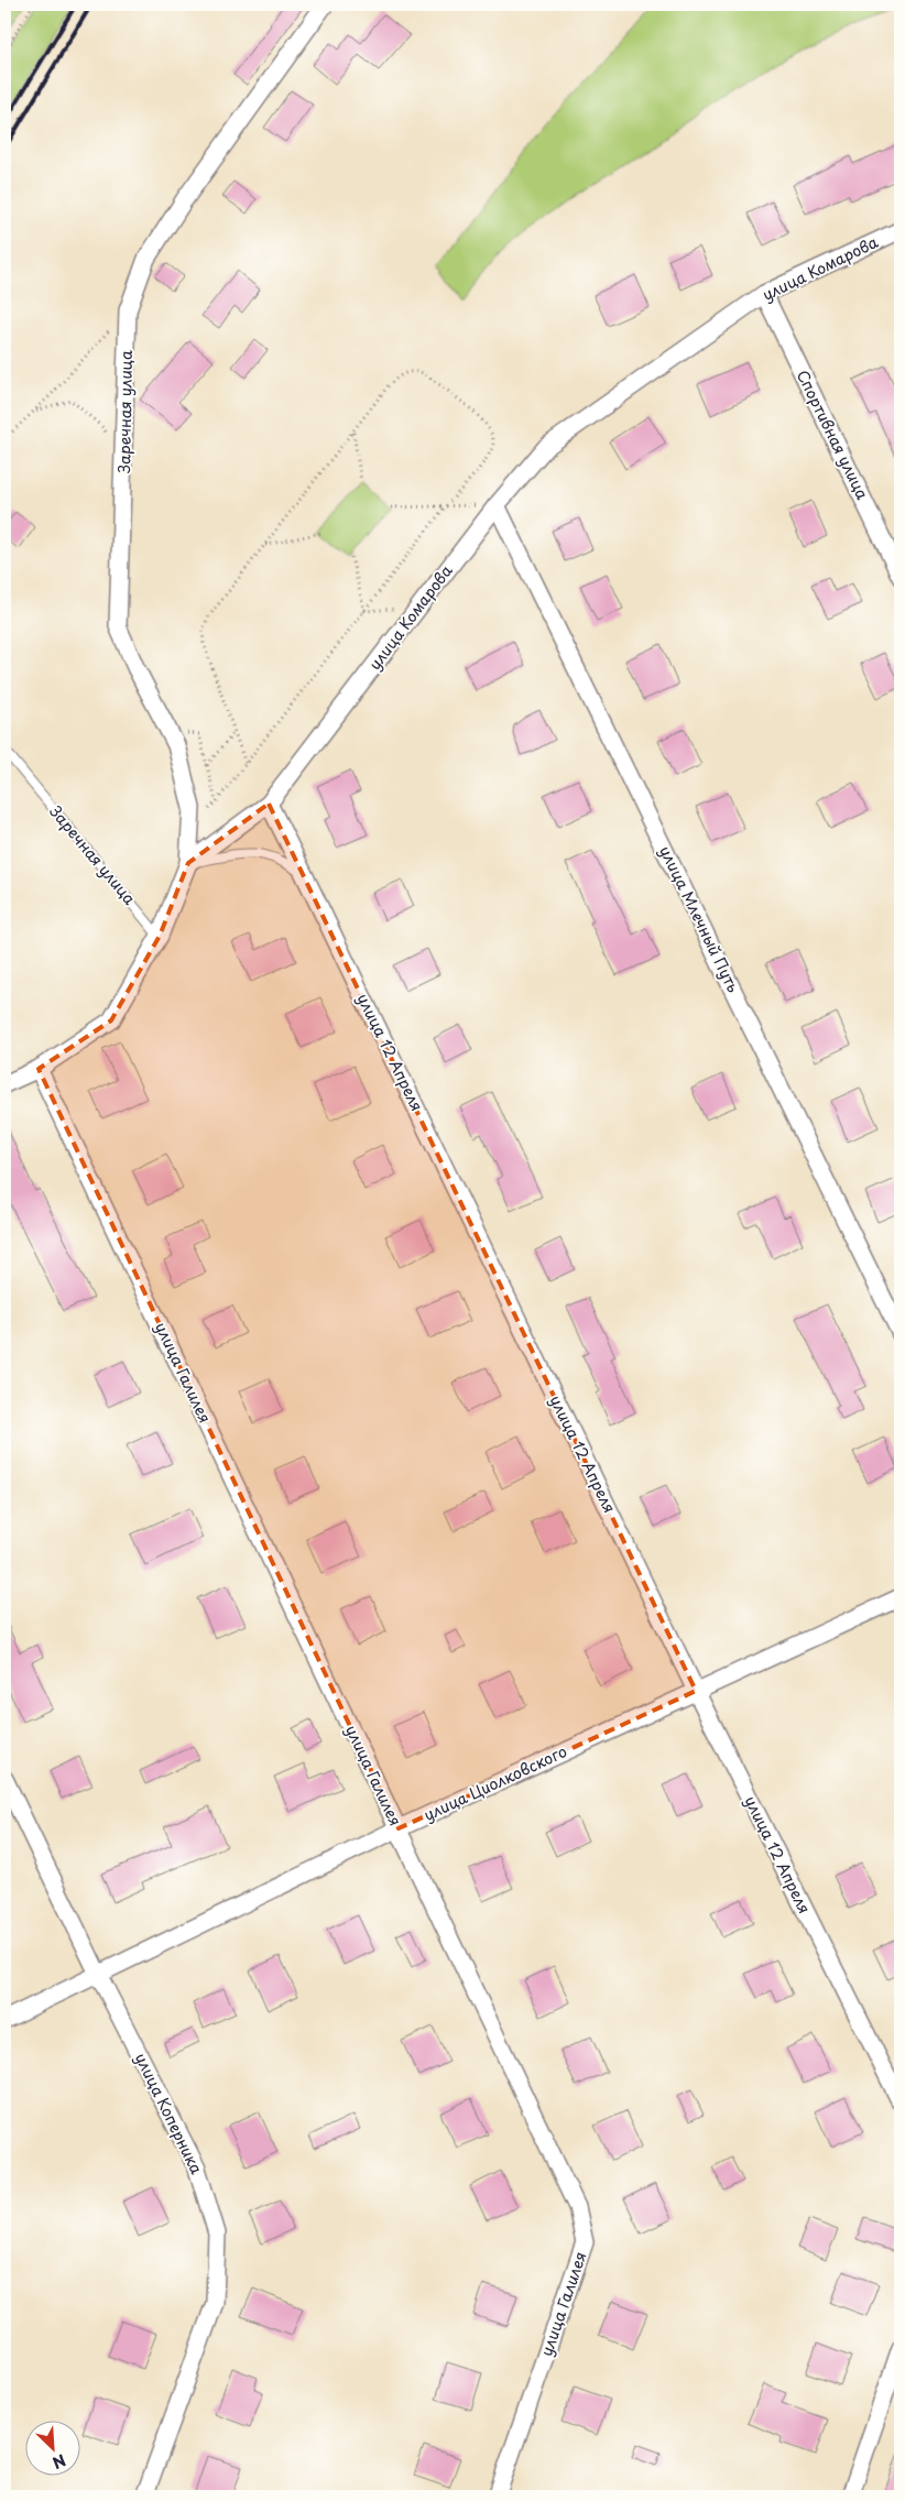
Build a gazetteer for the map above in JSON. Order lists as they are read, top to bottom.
{
  "streets": {
    "street": [
      "улица Комарова",
      "Заречная улица",
      "Спортивная улица",
      "улица Млечный Путь",
      "улица 12 Апреля",
      "улица Галилея",
      "улица Циолковского",
      "улица Коперника"
    ]
  },
  "crossings": [
    ["улица Комарова", "Заречная улица"],
    ["улица Комарова", "Спортивная улица"],
    ["улица Комарова", "улица Млечный Путь"],
    ["улица Комарова", "улица 12 Апреля"],
    ["улица 12 Апреля", "улица Циолковского"],
    ["улица Галилея", "улица Циолковского"],
    ["улица Циолковского", "улица Коперника"]
  ],
  "north": "bottom right"
}
